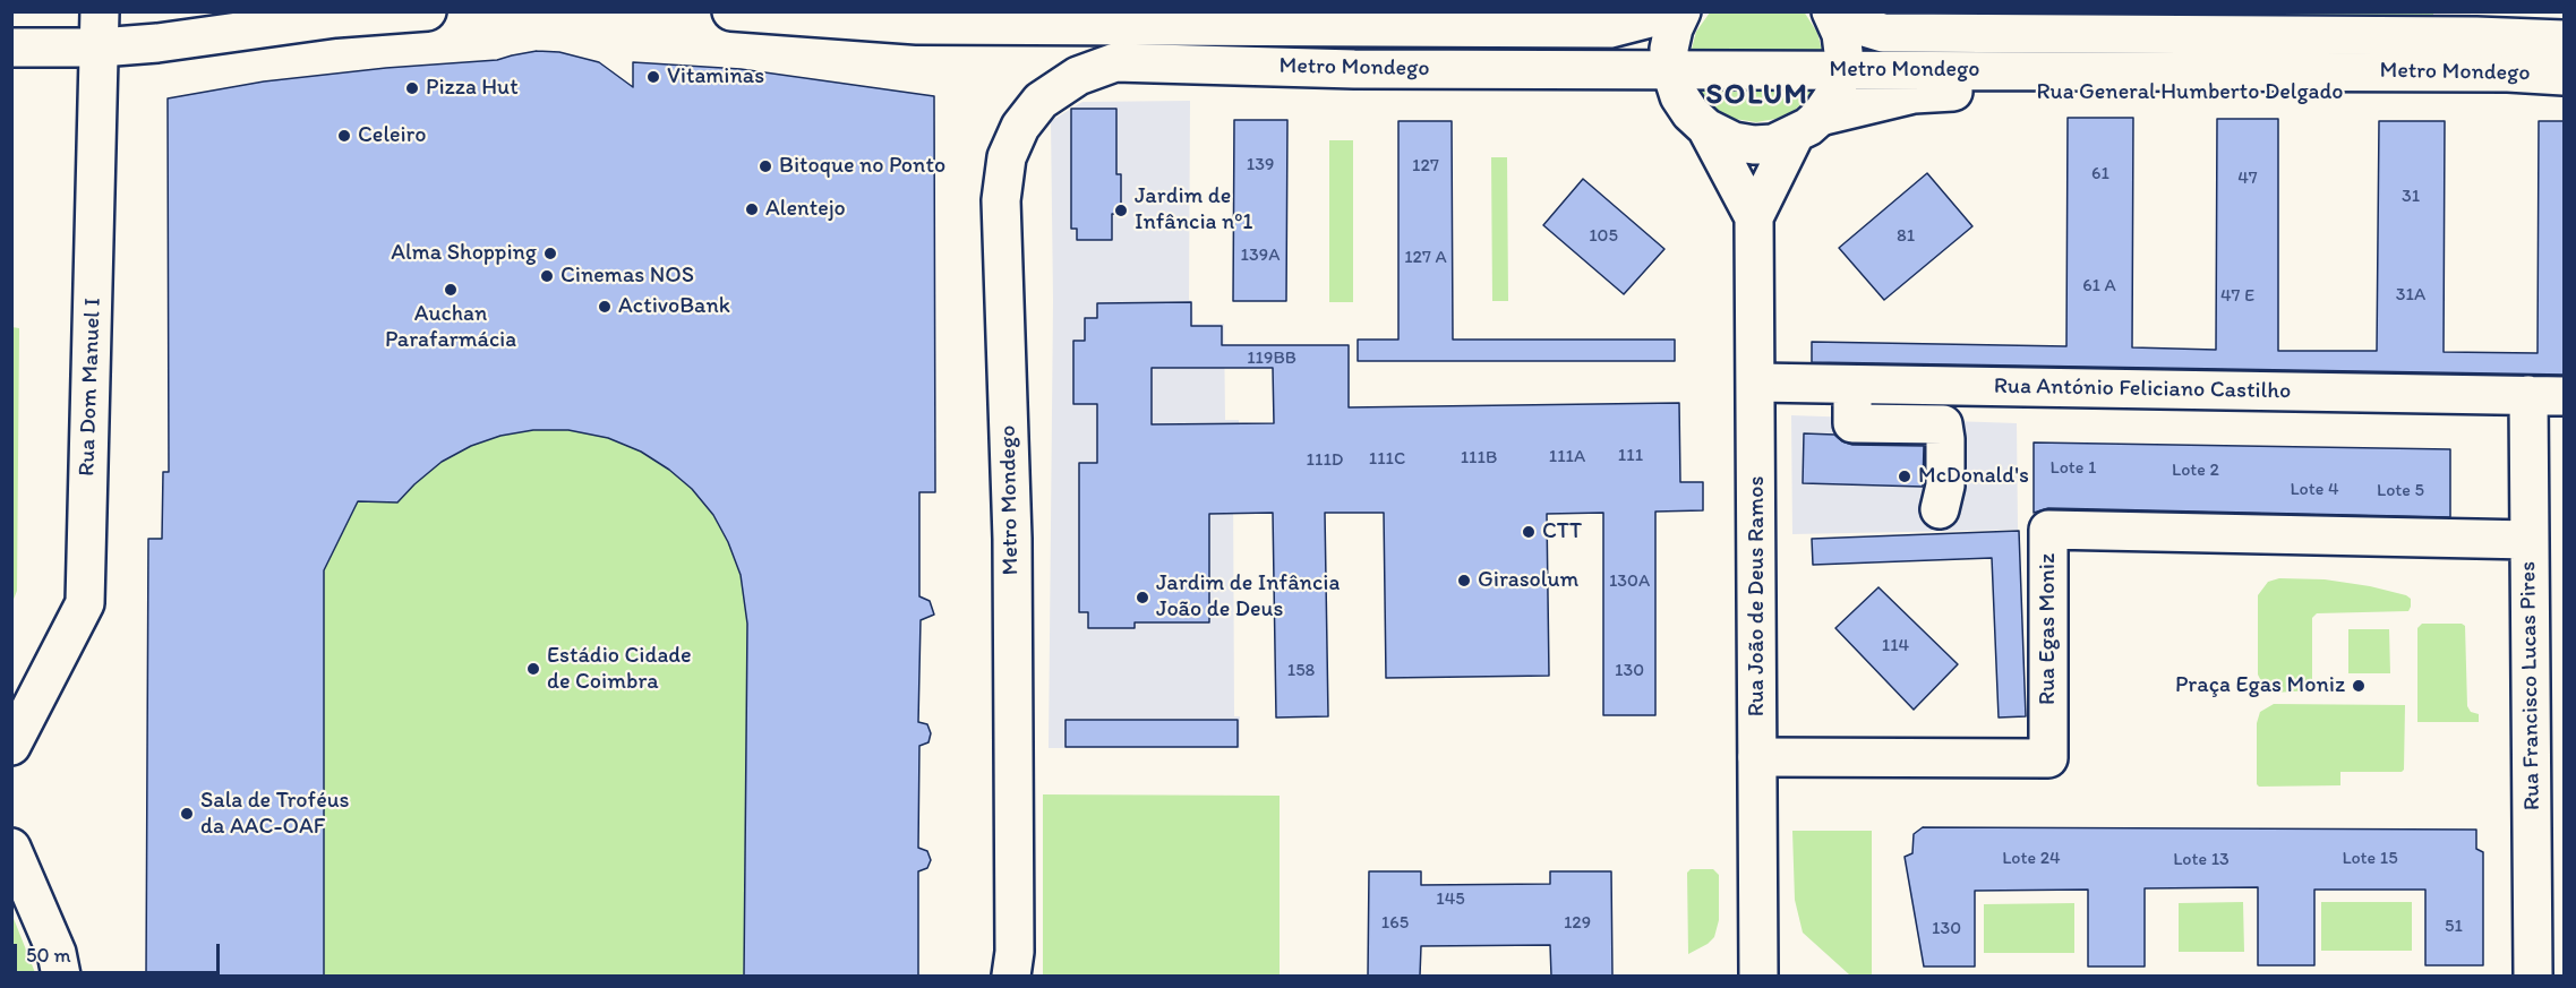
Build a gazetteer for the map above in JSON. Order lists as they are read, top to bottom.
{
  "streets": {
    "street": [
      "Metro Mondego",
      "Rua General Humberto Delgado",
      "Rua Dom Manuel I",
      "Rua António Feliciano Castilho",
      "Rua João de Deus Ramos",
      "Rua Egas Moniz",
      "Rua Francisco Lucas Pires"
    ]
  },
  "crossings": [
    ["Metro Mondego", "Rua João de Deus Ramos"],
    ["Rua General Humberto Delgado", "Rua João de Deus Ramos"],
    ["Rua António Feliciano Castilho", "Rua João de Deus Ramos"],
    ["Rua António Feliciano Castilho", "Rua Francisco Lucas Pires"],
    ["Rua João de Deus Ramos", "Rua Egas Moniz"],
    ["Rua Egas Moniz", "Rua Francisco Lucas Pires"]
  ],
  "districts": ["SOLUM"],
  "places": [
    "Vitaminas",
    "Pizza Hut",
    "Celeiro",
    "Bitoque no Ponto",
    "Alentejo",
    "Jardim de Infância nº1",
    "Alma Shopping",
    "Cinemas NOS",
    "Auchan Parafarmácia",
    "ActivoBank",
    "McDonald's",
    "CTT",
    "Girasolum",
    "Jardim de Infância João de Deus",
    "Estádio Cidade de Coimbra",
    "Praça Egas Moniz",
    "Sala de Troféus da AAC-OAF"
  ],
  "house_numbers": [
    "139",
    "127",
    "61",
    "47",
    "31",
    "105",
    "81",
    "139A",
    "127 A",
    "61 A",
    "31A",
    "47 E",
    "119BB",
    "111",
    "111A",
    "111B",
    "111C",
    "111D",
    "Lote 1",
    "Lote 2",
    "Lote 4",
    "Lote 5",
    "130A",
    "114",
    "158",
    "130",
    "Lote 24",
    "Lote 15",
    "Lote 13",
    "145",
    "165",
    "129",
    "51",
    "130"
  ],
  "scale_bar": "50 m"
}
